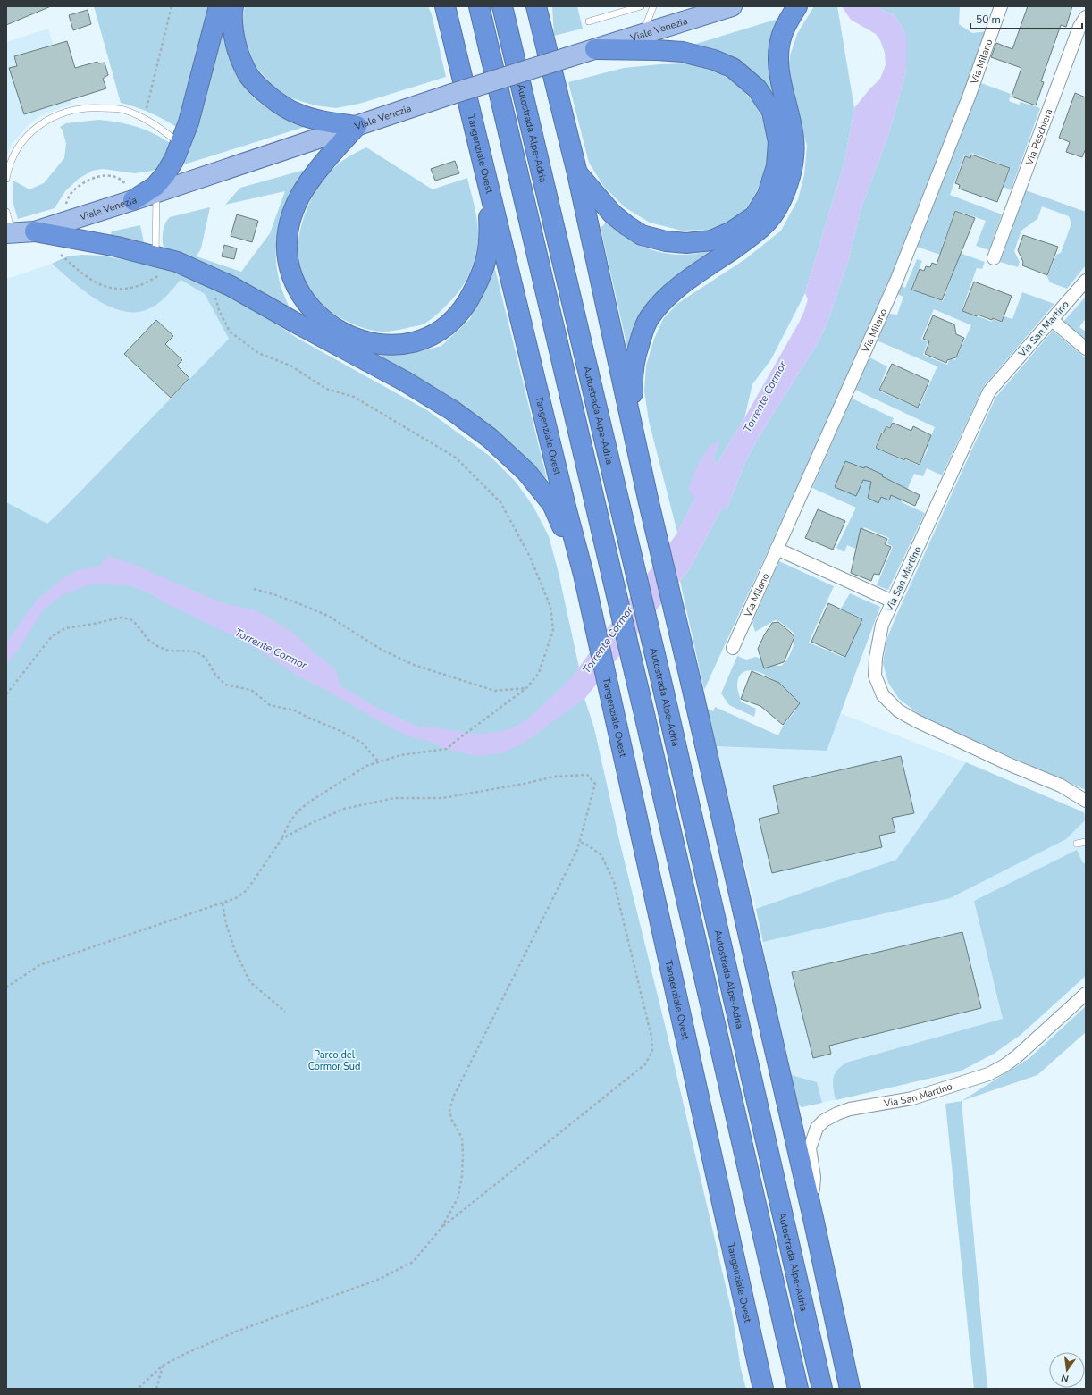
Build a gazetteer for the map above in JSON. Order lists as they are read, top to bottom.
{
  "streets": {
    "highway": ["Autostrada Alpe-Adria", "Tangenziale Ovest"],
    "main road": ["Viale Venezia"],
    "street": ["Via Milano", "Via Peschiera", "Via San Martino"]
  },
  "water": ["Torrente Cormor"],
  "parks": ["Parco del Cormor Sud"],
  "scale_bar": "50 m",
  "north": "bottom"
}
